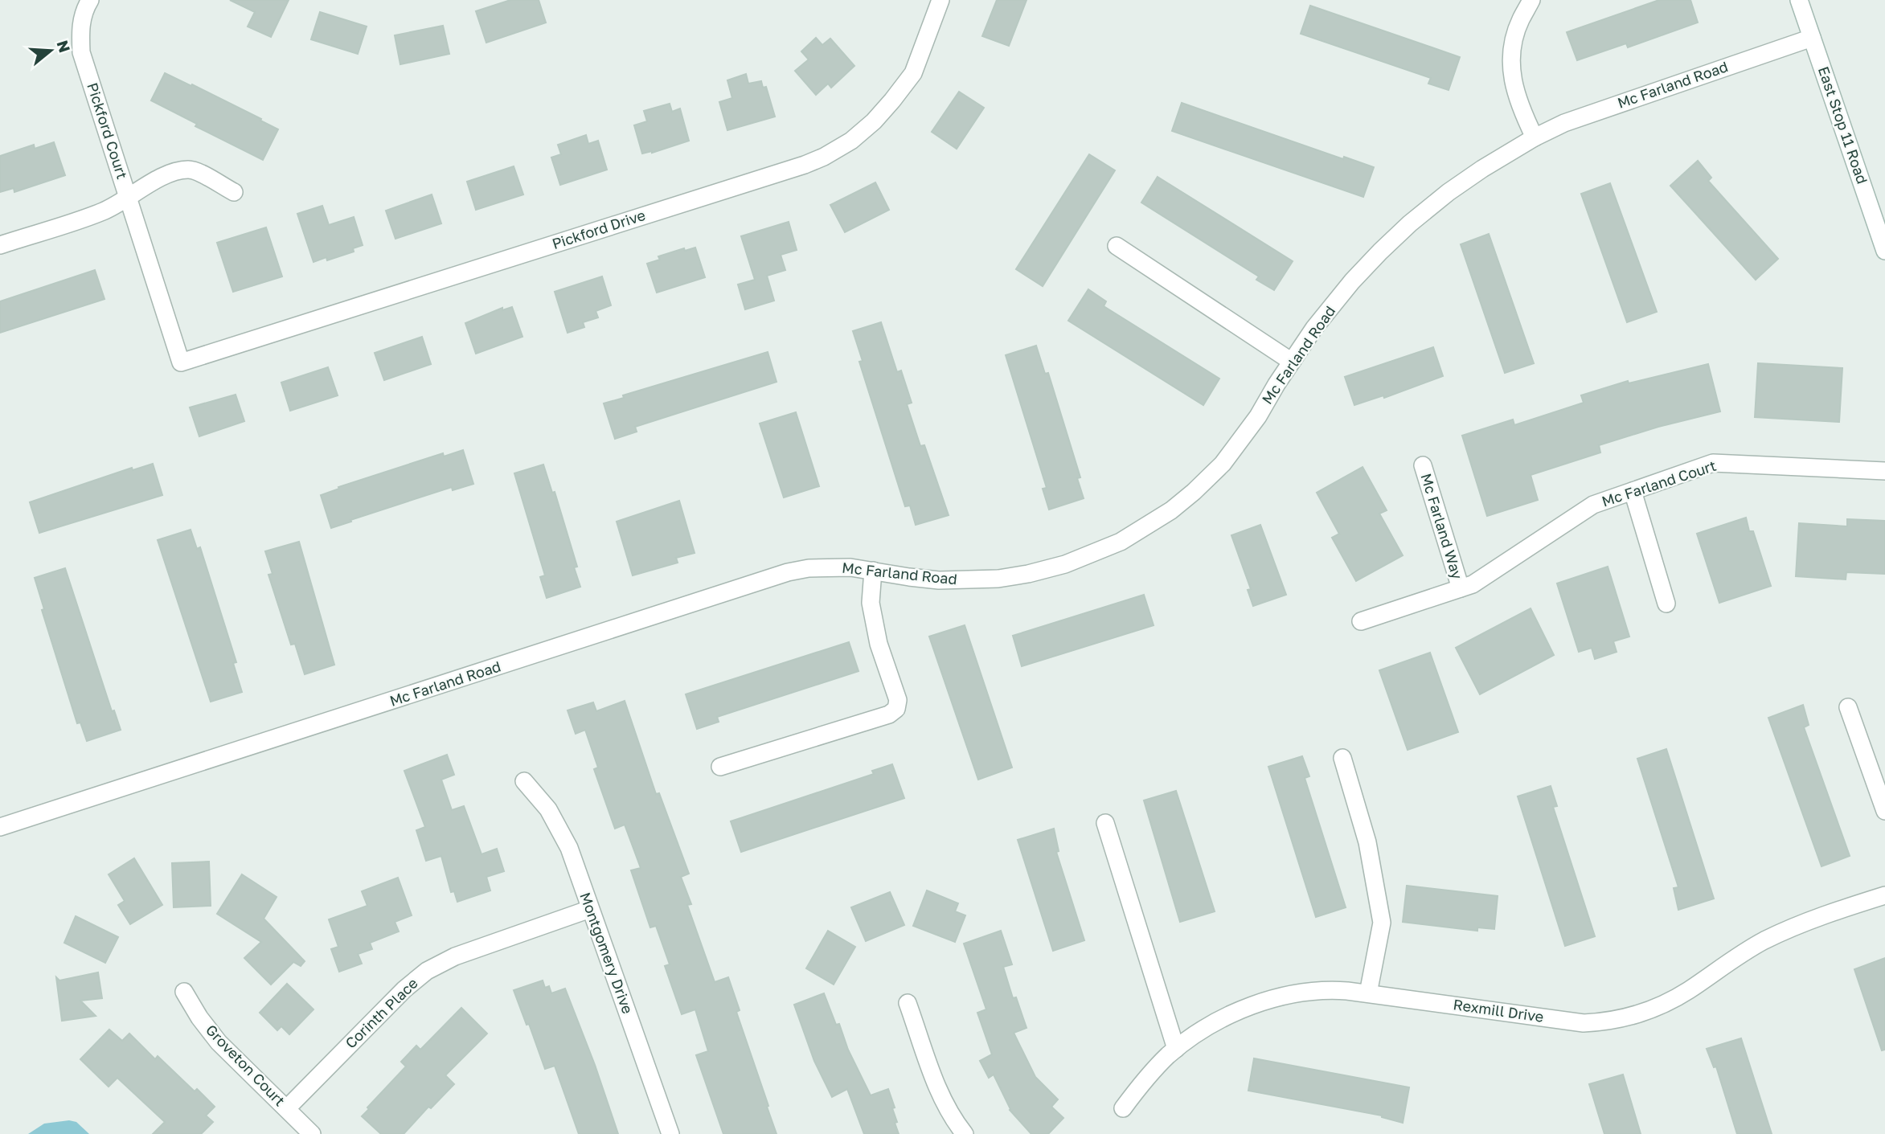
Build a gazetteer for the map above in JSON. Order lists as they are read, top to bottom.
{
  "streets": {
    "street": [
      "Mc Farland Road",
      "East Stop 11 Road",
      "Pickford Court",
      "Pickford Drive",
      "Mc Farland Court",
      "Mc Farland Way",
      "Montgomery Drive",
      "Rexmill Drive",
      "Corinth Place",
      "Groveton Court"
    ]
  },
  "crossings": [
    ["Mc Farland Road", "East Stop 11 Road"],
    ["Pickford Court", "Pickford Drive"],
    ["Mc Farland Court", "Mc Farland Way"],
    ["Montgomery Drive", "Corinth Place"],
    ["Corinth Place", "Groveton Court"]
  ],
  "north": "right"
}
